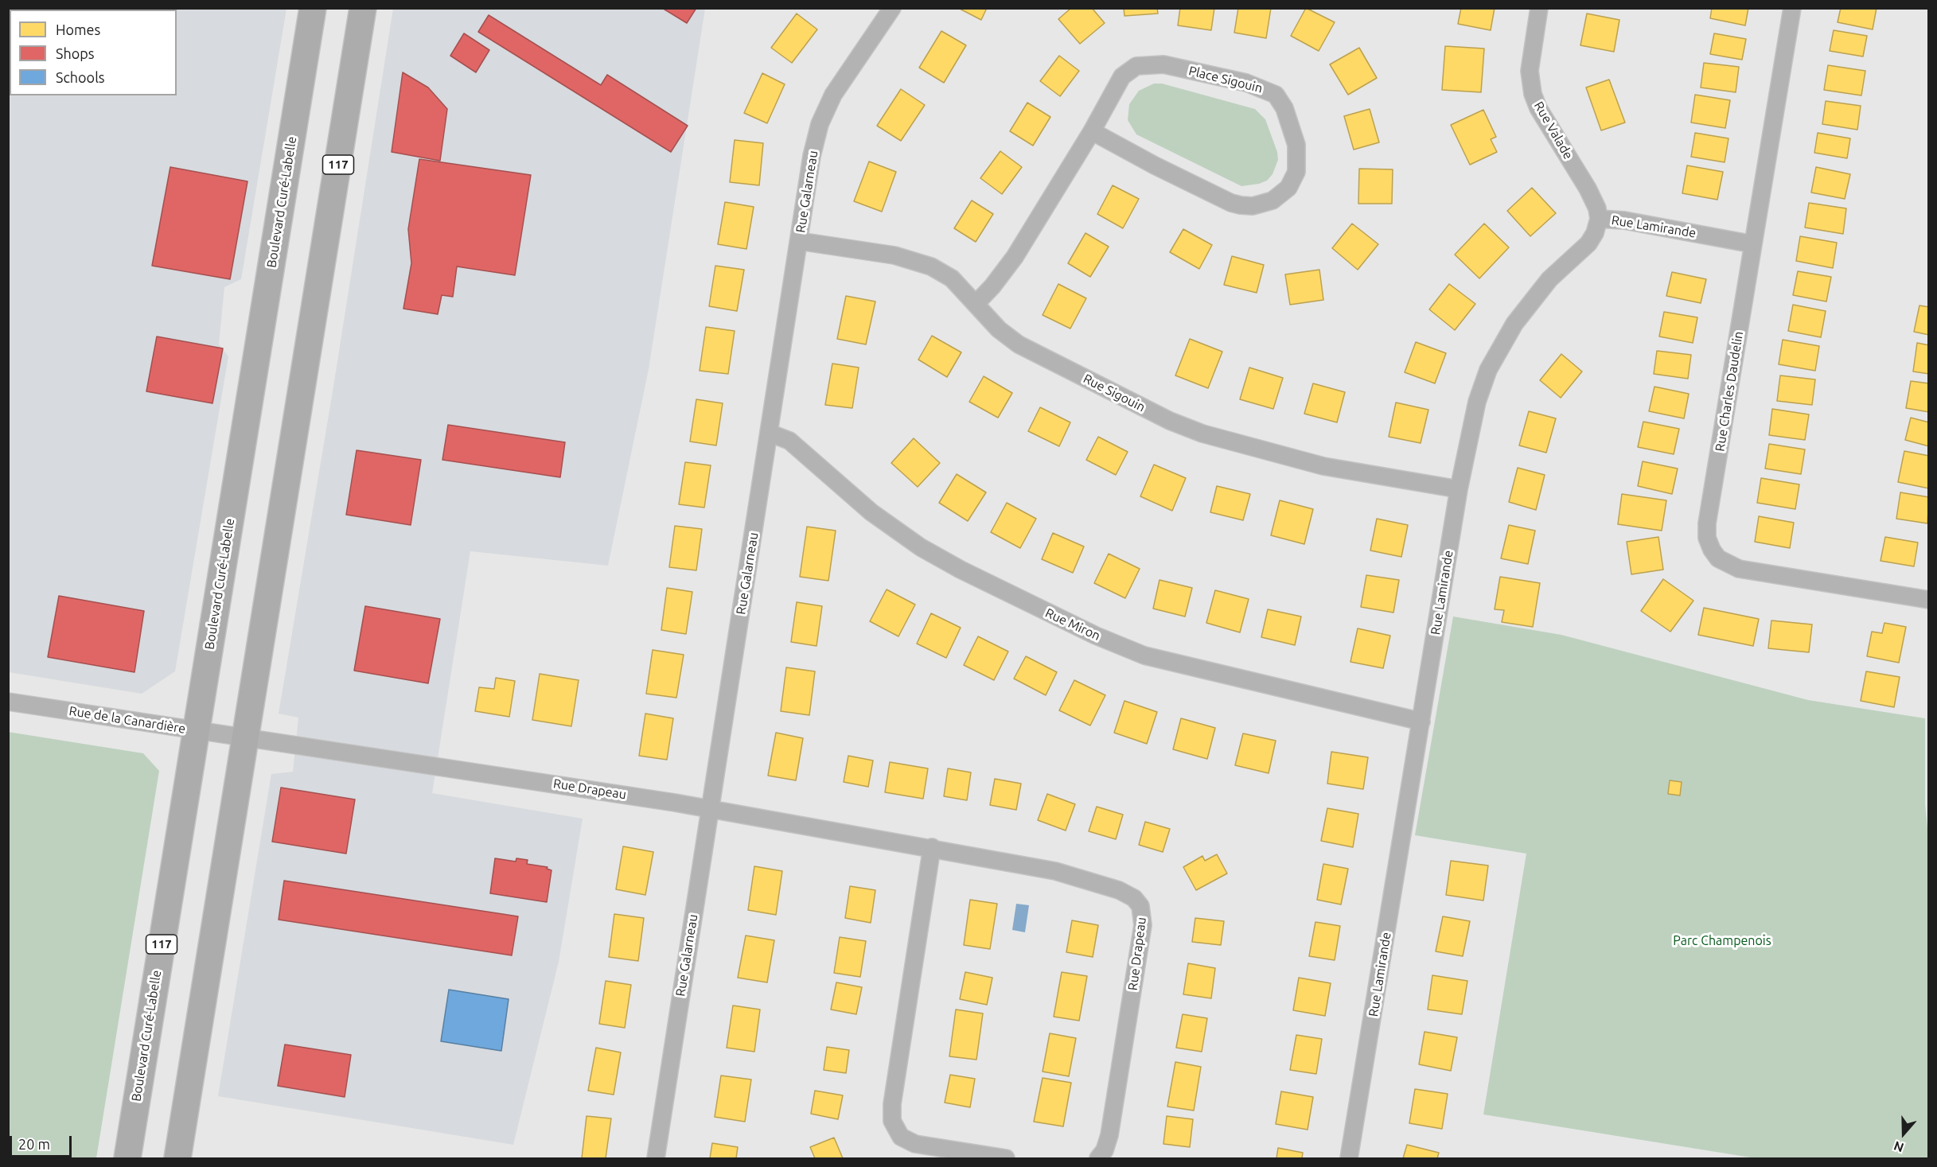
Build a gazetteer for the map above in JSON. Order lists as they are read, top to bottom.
{
  "streets": {
    "main road": ["117", "Boulevard Curé-Labelle"],
    "street": [
      "Place Sigouin",
      "Rue Valade",
      "Rue Galarneau",
      "Rue Lamirande",
      "Rue Charles Daudelin",
      "Rue Sigouin",
      "Rue Miron",
      "Rue de la Canardière",
      "Rue Drapeau"
    ]
  },
  "crossings": [
    ["Place Sigouin", "Rue Sigouin"],
    ["Rue Valade", "Rue Lamirande"],
    ["117", "Rue de la Canardière"],
    ["117", "Rue Drapeau"],
    ["Rue Galarneau", "Rue Sigouin"],
    ["Rue Galarneau", "Rue Miron"],
    ["Rue Galarneau", "Rue Drapeau"],
    ["Boulevard Curé-Labelle", "Rue de la Canardière"],
    ["Rue Lamirande", "Rue Charles Daudelin"],
    ["Rue Lamirande", "Rue Sigouin"],
    ["Rue Lamirande", "Rue Miron"],
    ["Rue de la Canardière", "Rue Drapeau"]
  ],
  "parks": ["Parc Champenois"],
  "legend": ["Homes", "Shops", "Schools"],
  "scale_bar": "20 m",
  "north": "bottom"
}
